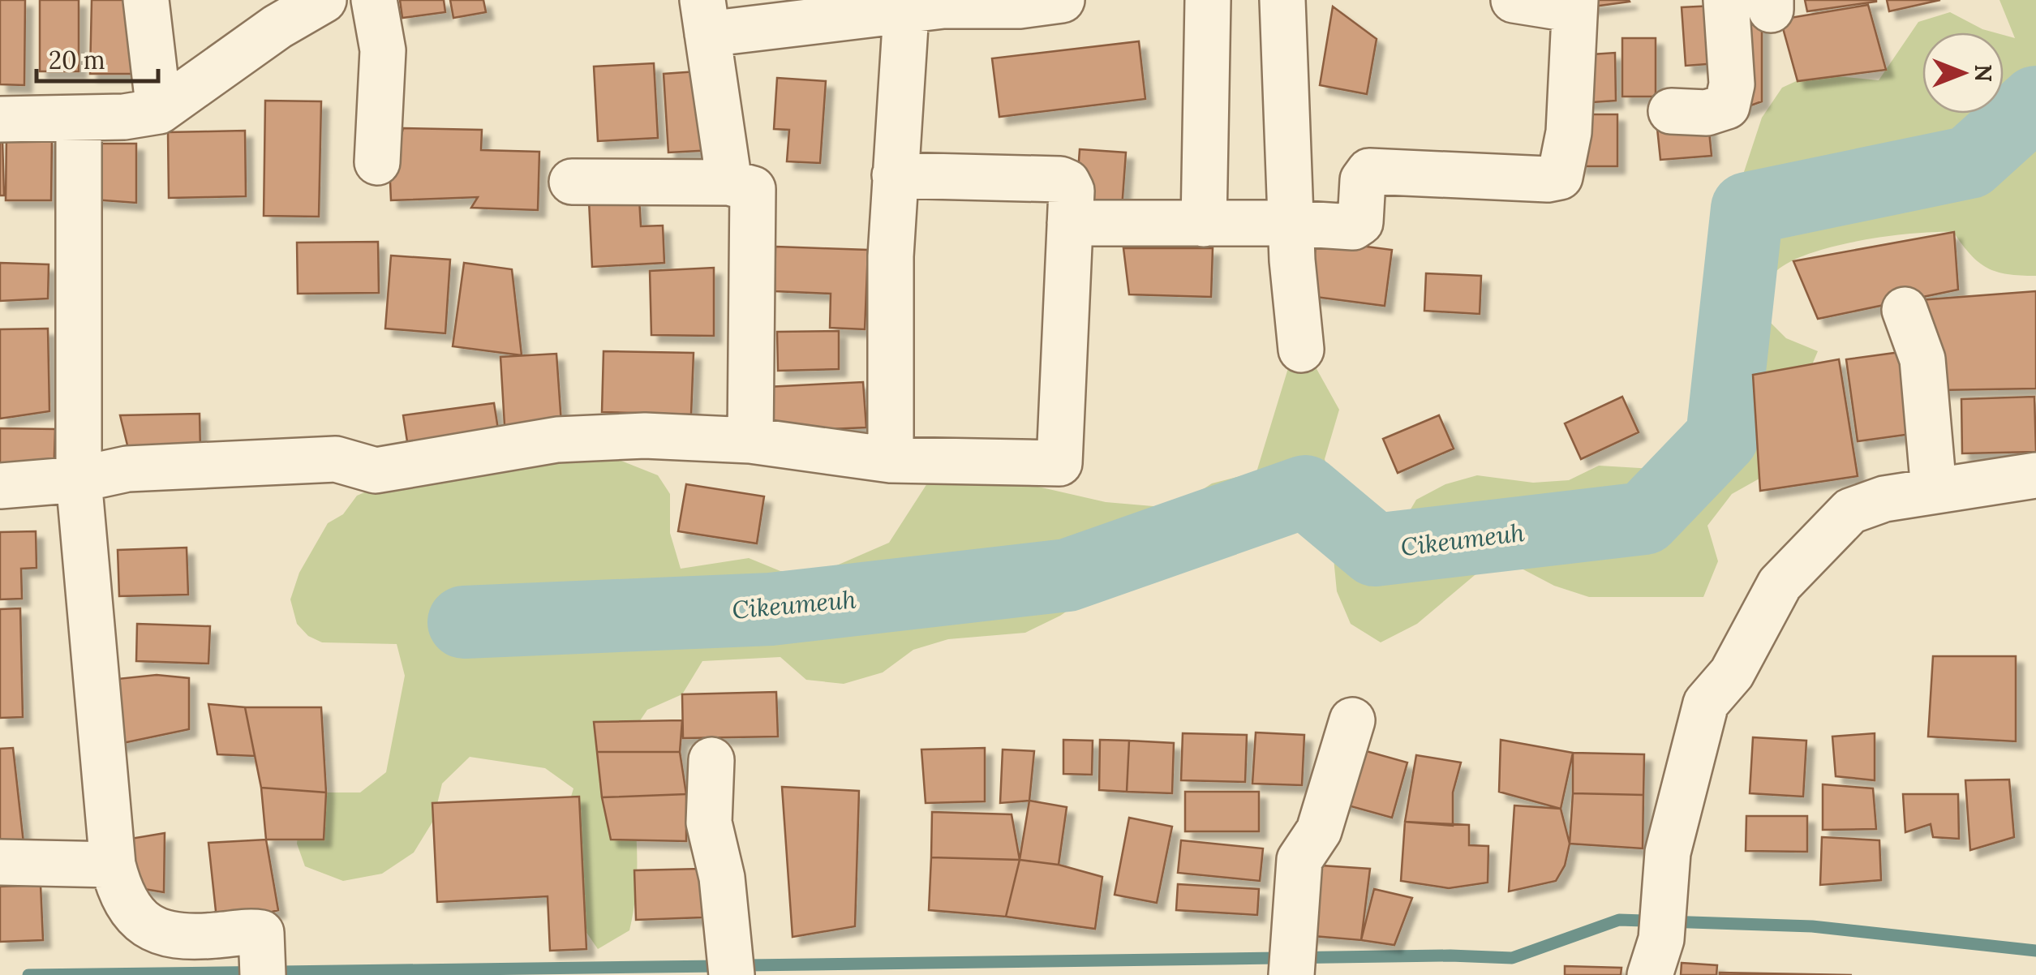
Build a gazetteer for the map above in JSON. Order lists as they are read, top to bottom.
{
  "water": ["Cikeumeuh"],
  "scale_bar": "20 m",
  "north": "right"
}
